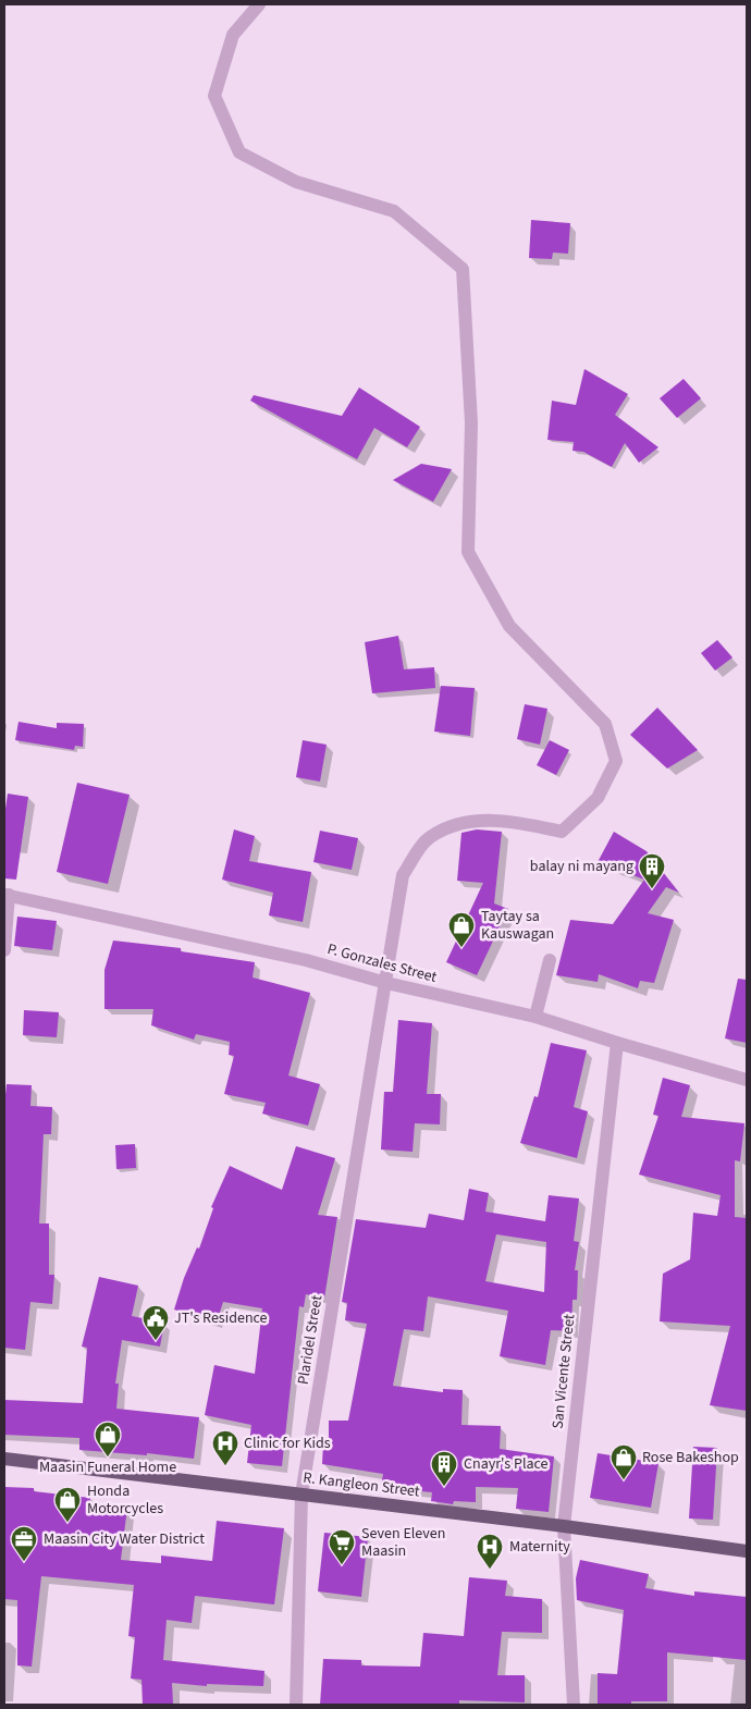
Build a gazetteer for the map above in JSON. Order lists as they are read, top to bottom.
{
  "streets": {
    "main road": ["R. Kangleon Street"],
    "street": ["P. Gonzales Street", "Plaridel Street", "San Vicente Street"]
  },
  "crossings": [
    ["P. Gonzales Street", "Plaridel Street"],
    ["P. Gonzales Street", "San Vicente Street"],
    ["Plaridel Street", "R. Kangleon Street"],
    ["San Vicente Street", "R. Kangleon Street"]
  ],
  "places": {
    "building": ["balay ni mayang", "Cnayr's Place"],
    "shop": [
      "Taytay sa Kauswagan",
      "Maasin Funeral Home",
      "Rose Bakeshop",
      "Honda Motorcycles"
    ],
    "public building": ["JT's Residence"],
    "hospital": ["Clinic for Kids", "Maternity"],
    "office": ["Maasin City Water District"],
    "supermarket": ["Seven Eleven Maasin"]
  }
}
